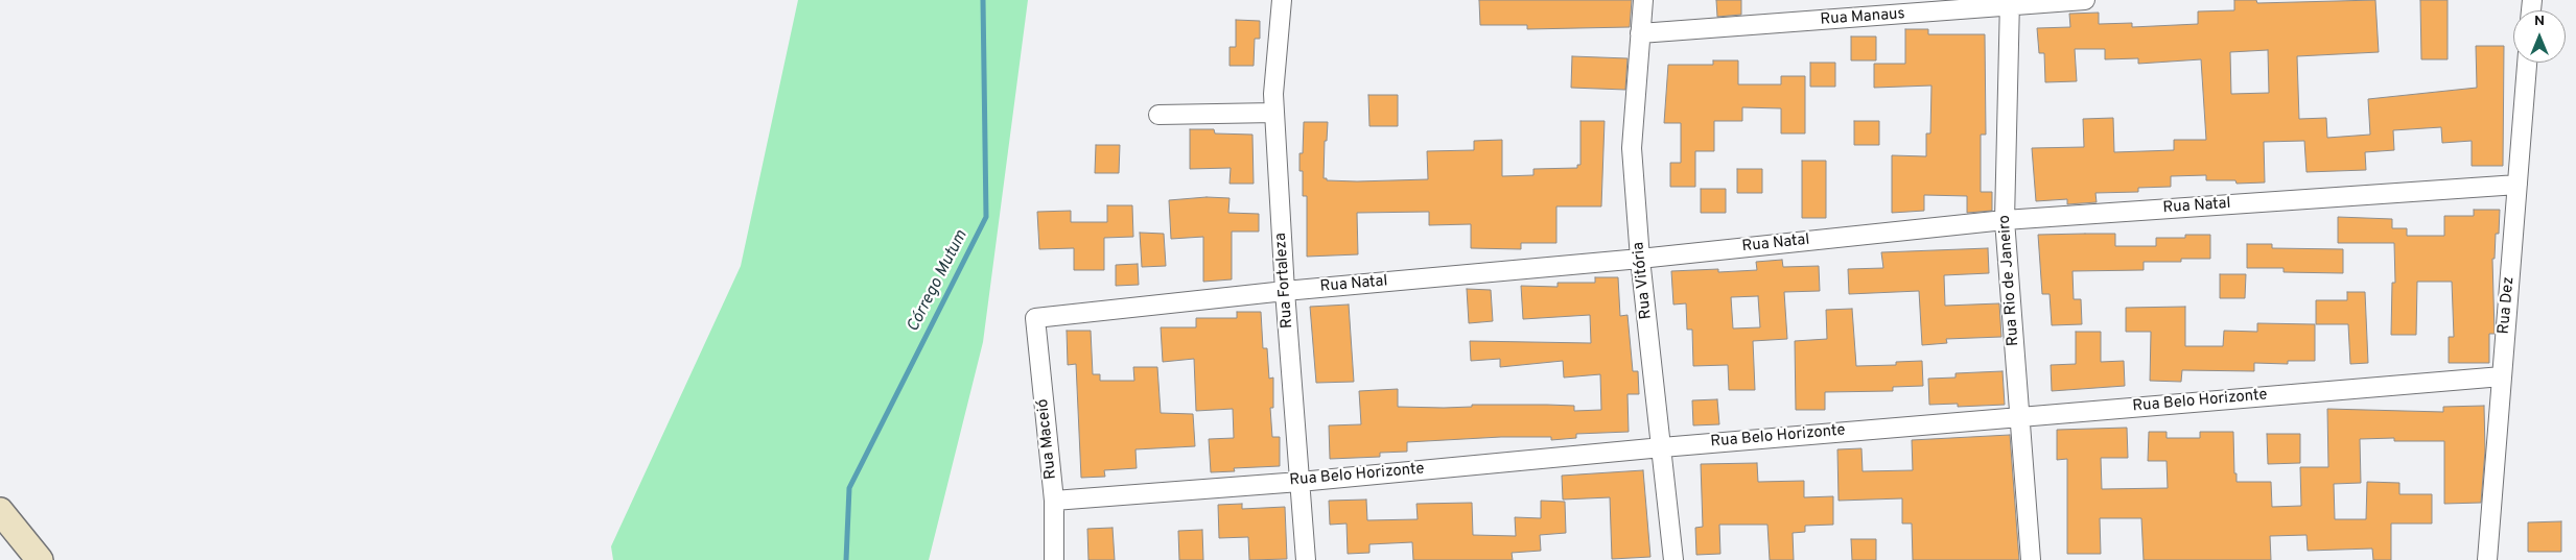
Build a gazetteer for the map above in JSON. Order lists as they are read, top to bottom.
{
  "streets": {
    "street": [
      "Rua Manaus",
      "Rua Natal",
      "Rua Fortaleza",
      "Rua Vitória",
      "Rua Rio de Janeiro",
      "Rua Dez",
      "Rua Belo Horizonte",
      "Rua Maceió"
    ]
  },
  "crossings": [
    ["Rua Manaus", "Rua Vitória"],
    ["Rua Manaus", "Rua Rio de Janeiro"],
    ["Rua Natal", "Rua Fortaleza"],
    ["Rua Natal", "Rua Vitória"],
    ["Rua Natal", "Rua Rio de Janeiro"],
    ["Rua Natal", "Rua Dez"],
    ["Rua Natal", "Rua Maceió"],
    ["Rua Fortaleza", "Rua Belo Horizonte"],
    ["Rua Vitória", "Rua Belo Horizonte"],
    ["Rua Rio de Janeiro", "Rua Belo Horizonte"],
    ["Rua Dez", "Rua Belo Horizonte"],
    ["Rua Belo Horizonte", "Rua Maceió"]
  ],
  "water": ["Córrego Mutum"],
  "north": "top"
}
